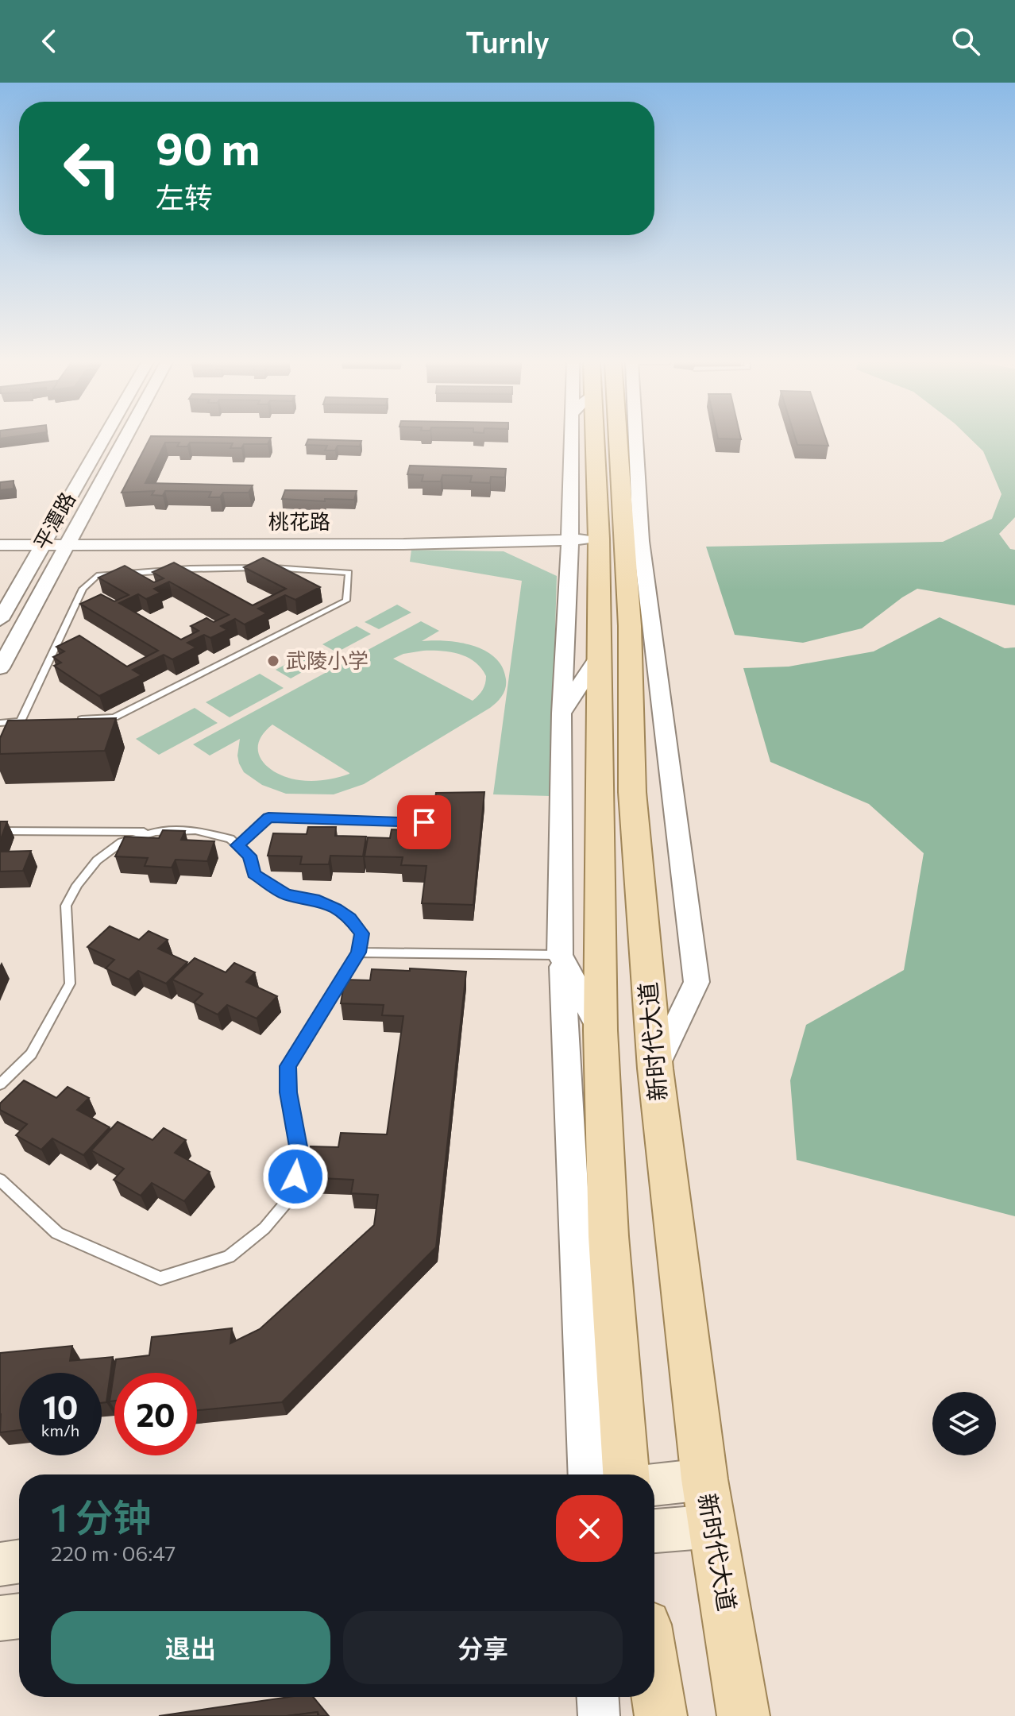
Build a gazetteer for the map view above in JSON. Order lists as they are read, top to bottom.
{
  "streets": {
    "main road": ["新时代大道"],
    "street": ["平潭路", "桃花路"]
  },
  "crossings": [
    ["平潭路", "桃花路"],
    ["桃花路", "新时代大道"]
  ],
  "places": ["武陵小学"],
  "page": {
    "header": "Turnly",
    "turn": ["90 m", "左转"],
    "speed": "10 km/h",
    "limit": "20",
    "heading": ["1 分钟", "220 m · 06:47"],
    "buttons": ["退出", "分享"]
  }
}
